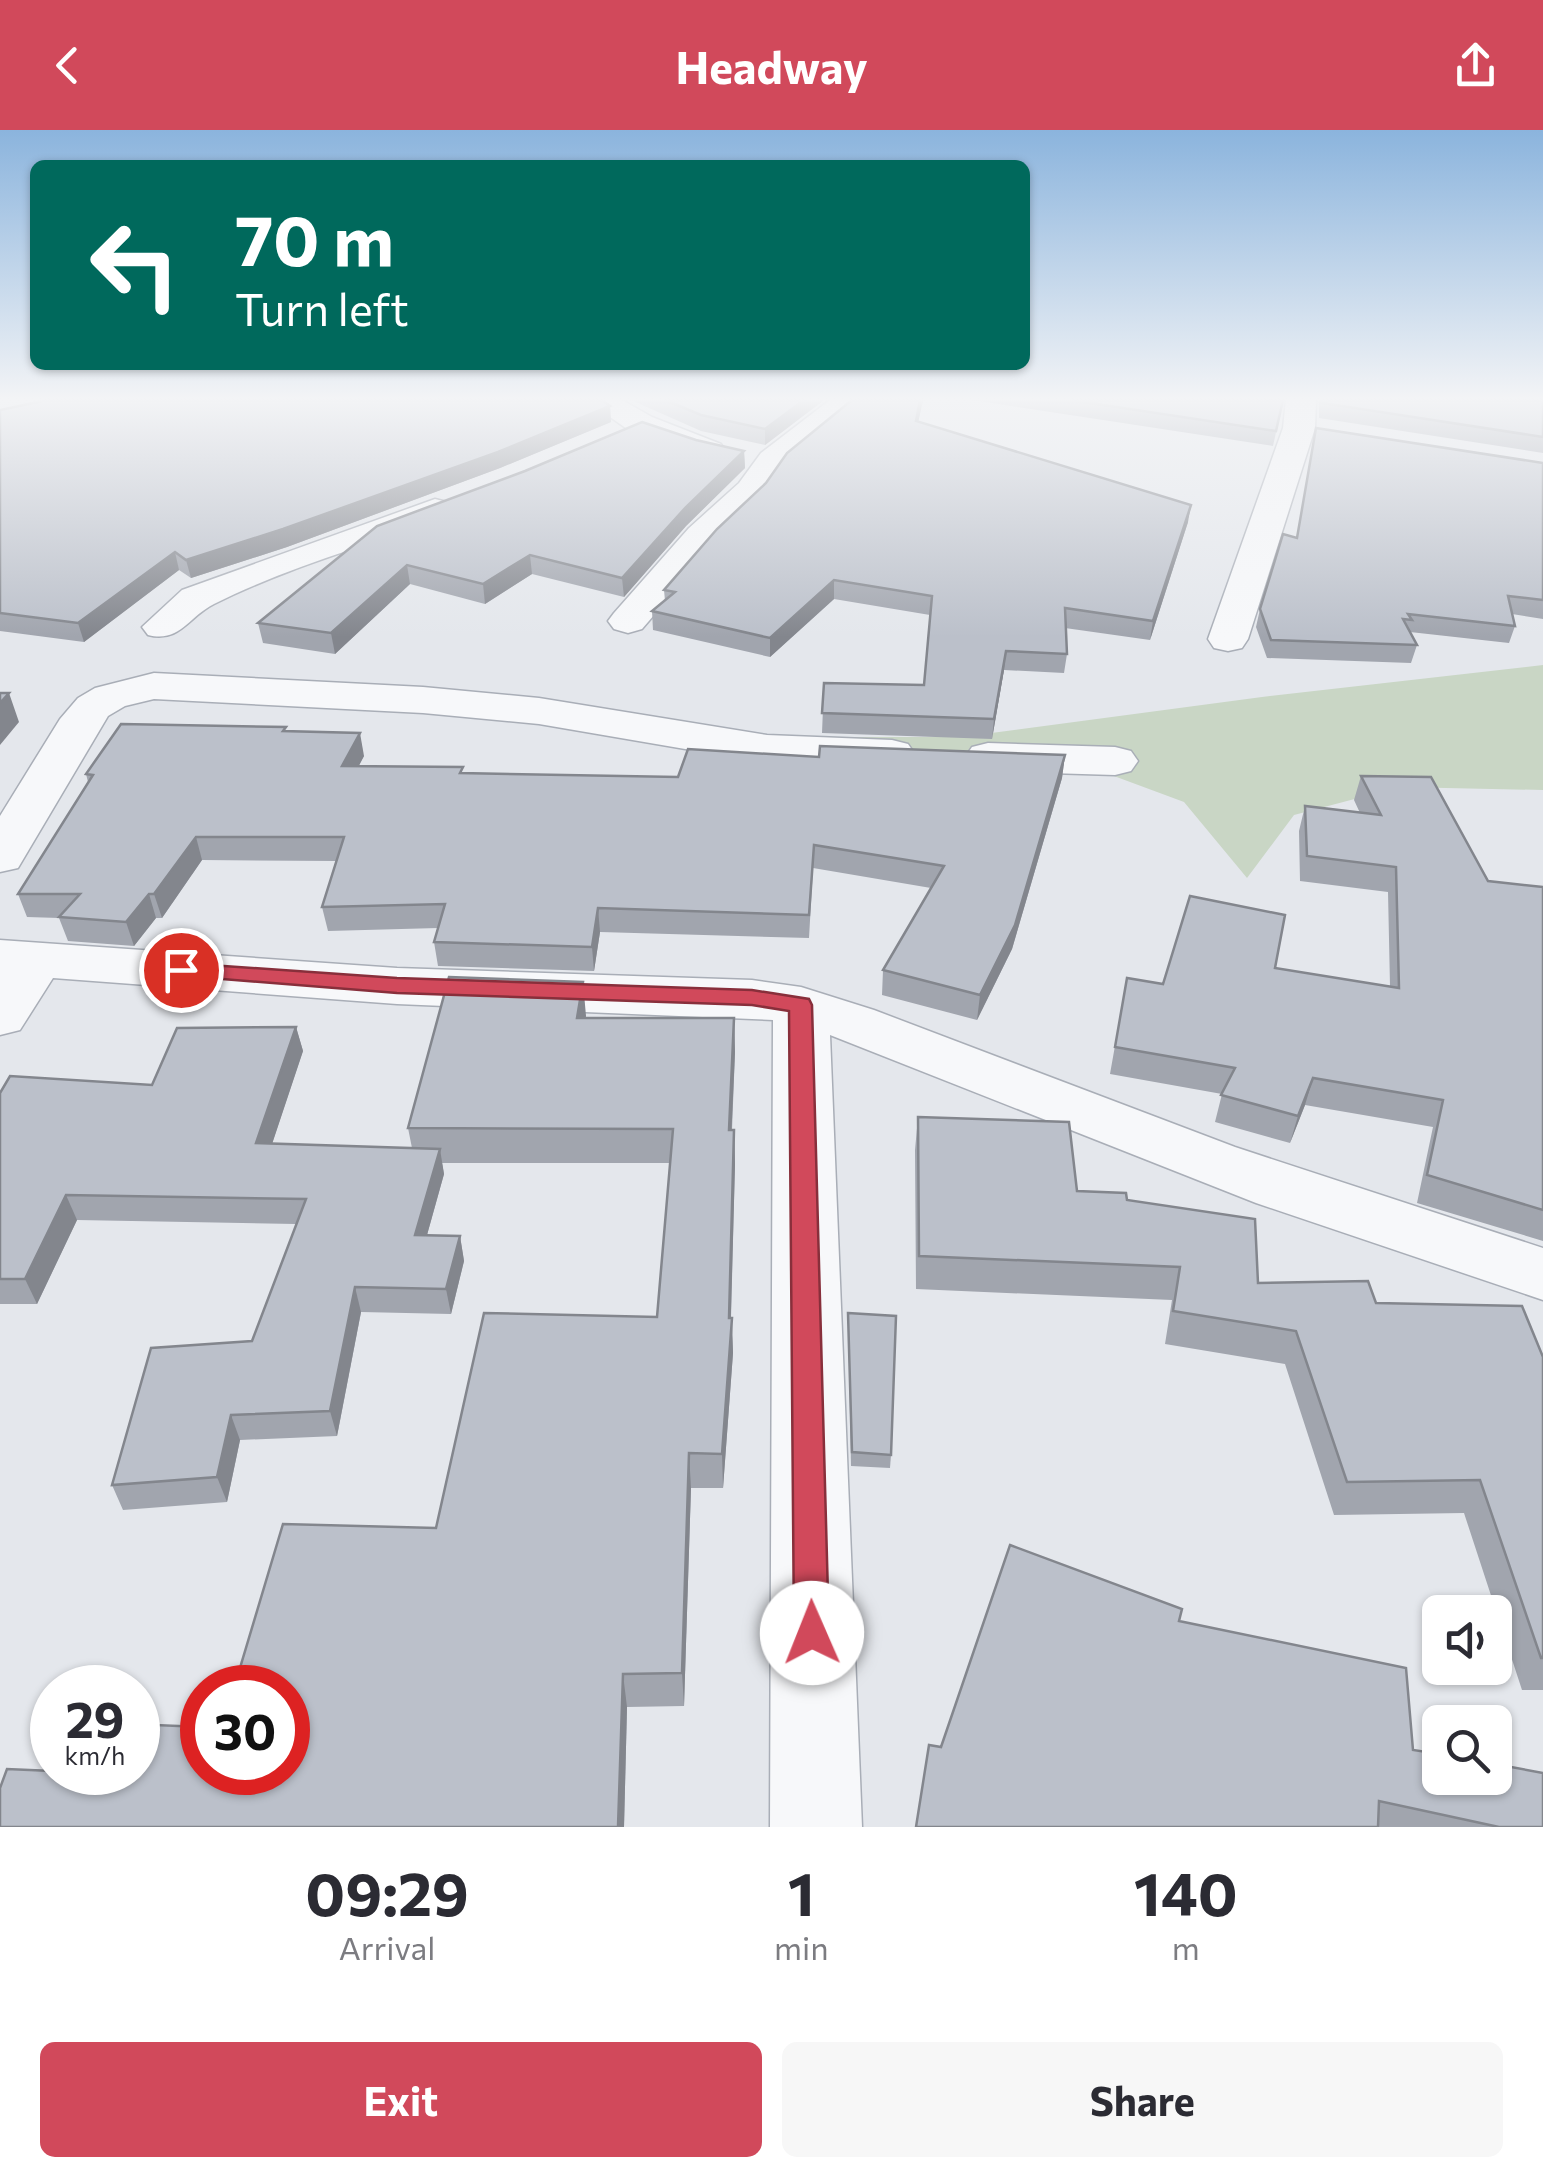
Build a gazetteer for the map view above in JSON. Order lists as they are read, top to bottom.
{
  "page": {
    "header": "Headway",
    "turn": ["70 m", "Turn left"],
    "speed": "29 km/h",
    "limit": "30",
    "eta": [
      "09:29",
      "Arrival",
      "1",
      "min",
      "140",
      "m"
    ],
    "buttons": ["Exit", "Share"]
  }
}
